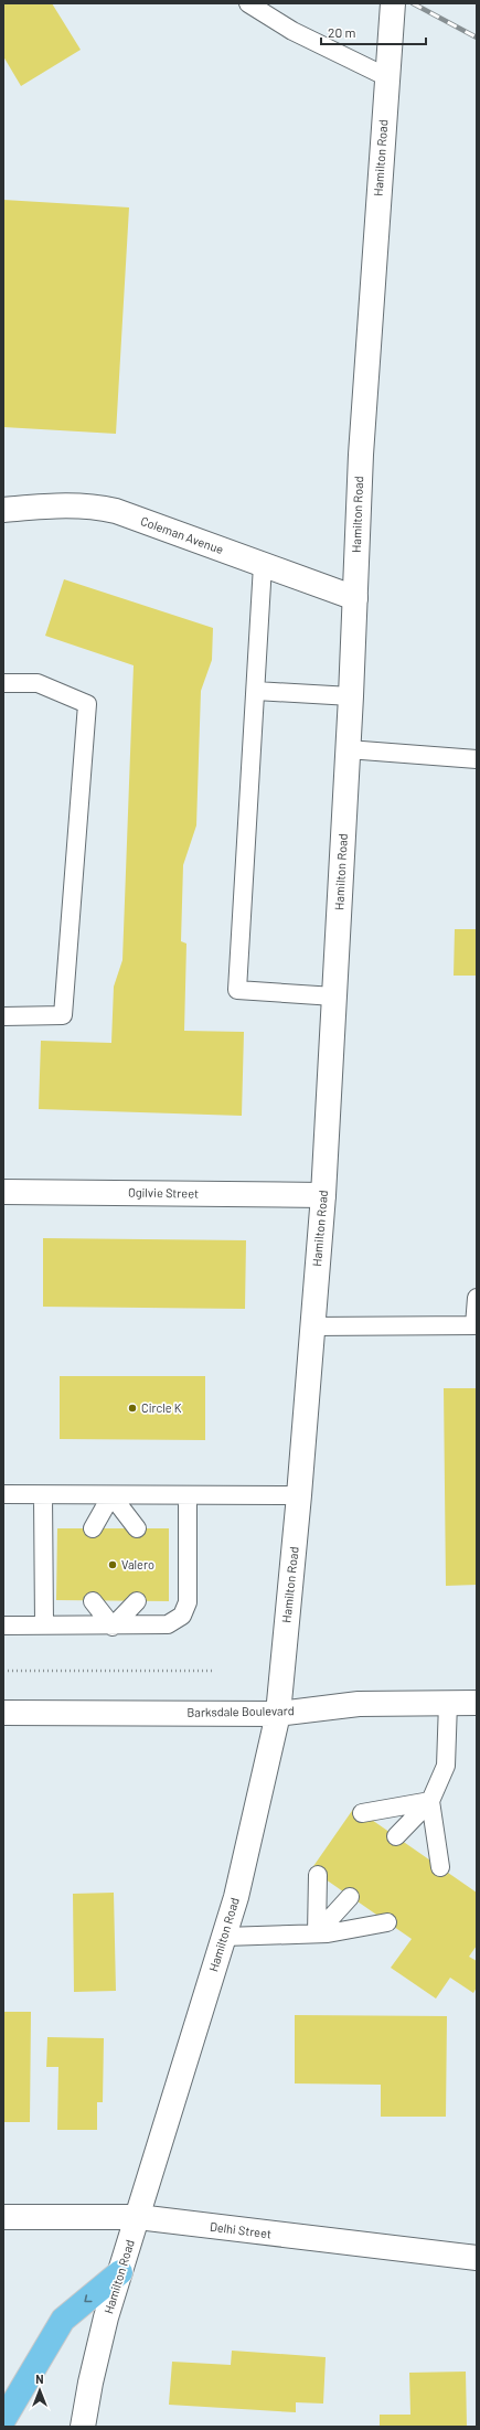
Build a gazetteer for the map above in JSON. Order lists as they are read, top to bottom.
{
  "streets": {
    "street": [
      "Hamilton Road",
      "Coleman Avenue",
      "Ogilvie Street",
      "Barksdale Boulevard",
      "Delhi Street"
    ]
  },
  "crossings": [
    ["Hamilton Road", "Coleman Avenue"],
    ["Hamilton Road", "Ogilvie Street"],
    ["Hamilton Road", "Barksdale Boulevard"],
    ["Hamilton Road", "Delhi Street"]
  ],
  "places": ["Circle K", "Valero"],
  "scale_bar": "20 m",
  "north": "top"
}
